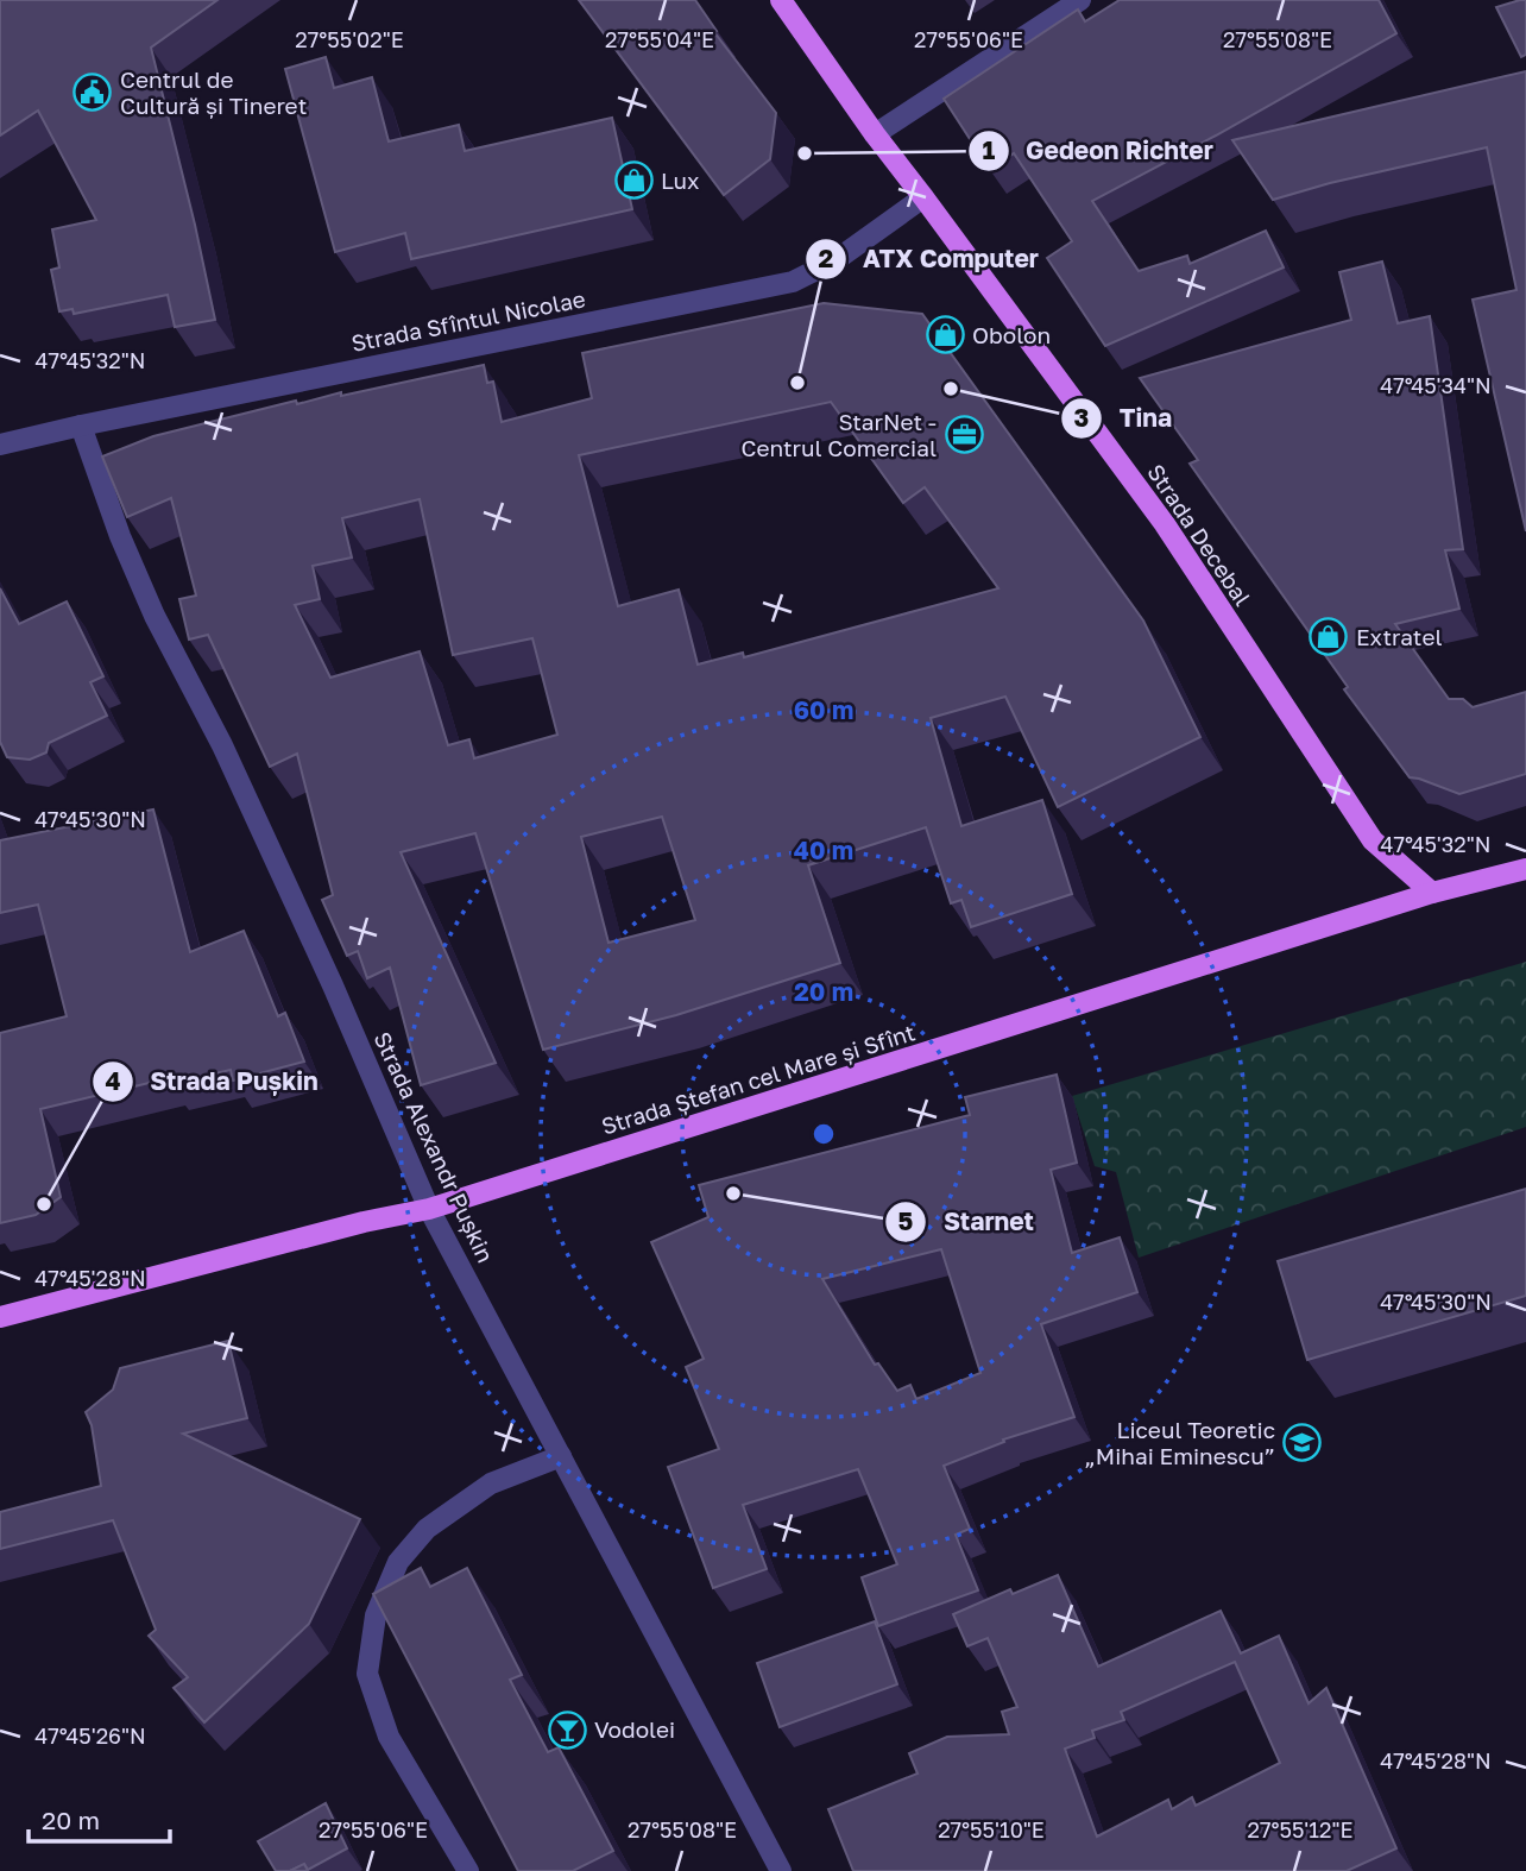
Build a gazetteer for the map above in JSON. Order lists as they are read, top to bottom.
{
  "streets": {
    "main road": ["Strada Decebal", "Strada Ștefan cel Mare și Sfînt"],
    "street": ["Strada Sfîntul Nicolae", "Strada Alexandr Pușkin"]
  },
  "crossings": [
    ["Strada Sfîntul Nicolae", "Strada Decebal"],
    ["Strada Sfîntul Nicolae", "Strada Alexandr Pușkin"],
    ["Strada Decebal", "Strada Ștefan cel Mare și Sfînt"],
    ["Strada Ștefan cel Mare și Sfînt", "Strada Alexandr Pușkin"]
  ],
  "places": {
    "public building": ["Centrul de Cultură și Tineret"],
    "other": [
      "Gedeon Richter",
      "ATX Computer",
      "Tina",
      "Starnet",
      "Strada Pușkin"
    ],
    "shop": ["Lux", "Obolon", "Extratel"],
    "office": ["StarNet - Centrul Comercial"],
    "school or university": ["Liceul Teoretic „Mihai Eminescu”"],
    "bar": ["Vodolei"]
  },
  "scale_bar": "20 m",
  "coordinates": [
    "27°55'02\"E",
    "27°55'04\"E",
    "27°55'06\"E",
    "27°55'08\"E",
    "47°45'32\"N",
    "47°45'34\"N",
    "47°45'30\"N",
    "47°45'28\"N",
    "47°45'26\"N",
    "27°55'10\"E",
    "27°55'12\"E"
  ],
  "rings": ["60 m", "40 m", "20 m"]
}
